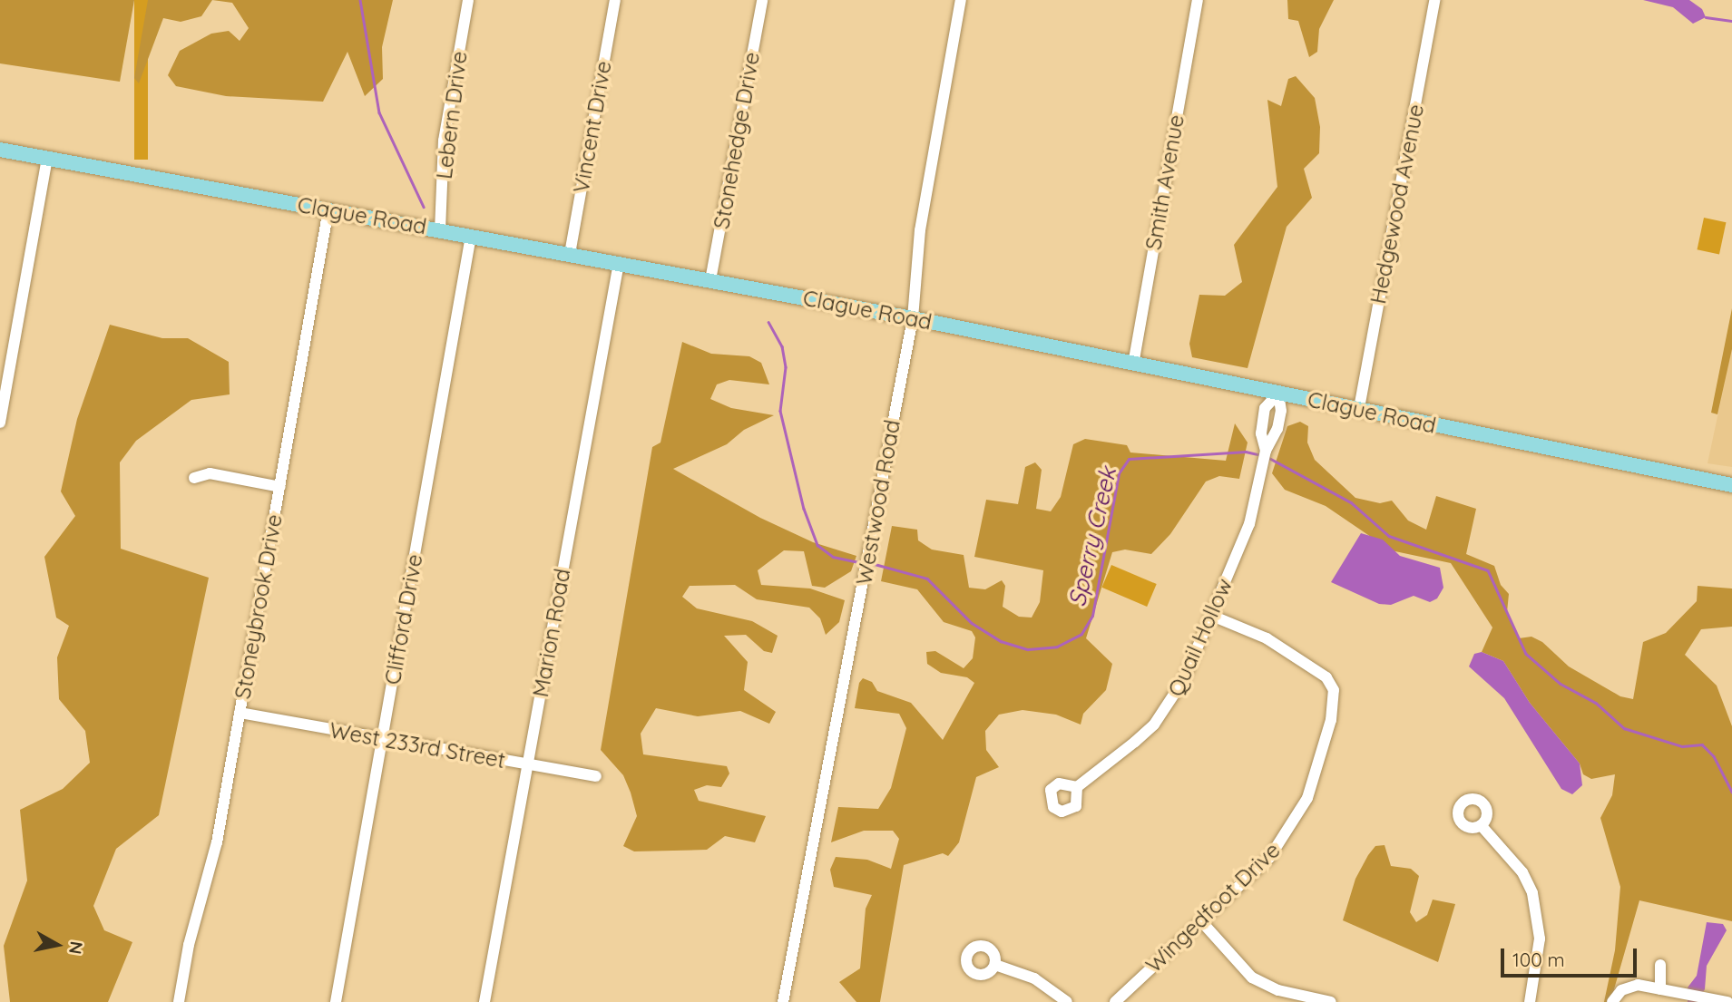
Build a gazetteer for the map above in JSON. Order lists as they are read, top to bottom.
{
  "streets": {
    "main road": ["Clague Road"],
    "street": [
      "Lebern Drive",
      "Vincent Drive",
      "Stonehedge Drive",
      "Smith Avenue",
      "Hedgewood Avenue",
      "Westwood Road",
      "Stoneybrook Drive",
      "Clifford Drive",
      "Marion Road",
      "Quail Hollow",
      "West 233rd Street",
      "Wingedfoot Drive"
    ]
  },
  "crossings": [
    ["Lebern Drive", "Clague Road"],
    ["Vincent Drive", "Clague Road"],
    ["Stonehedge Drive", "Clague Road"],
    ["Smith Avenue", "Clague Road"],
    ["Hedgewood Avenue", "Clague Road"],
    ["Clague Road", "Westwood Road"],
    ["Clague Road", "Stoneybrook Drive"],
    ["Clague Road", "Clifford Drive"],
    ["Clague Road", "Marion Road"],
    ["Clague Road", "Quail Hollow"],
    ["Stoneybrook Drive", "West 233rd Street"],
    ["Clifford Drive", "West 233rd Street"],
    ["Marion Road", "West 233rd Street"],
    ["Quail Hollow", "Wingedfoot Drive"]
  ],
  "water": ["Sperry Creek"],
  "scale_bar": "100 m",
  "north": "right"
}
